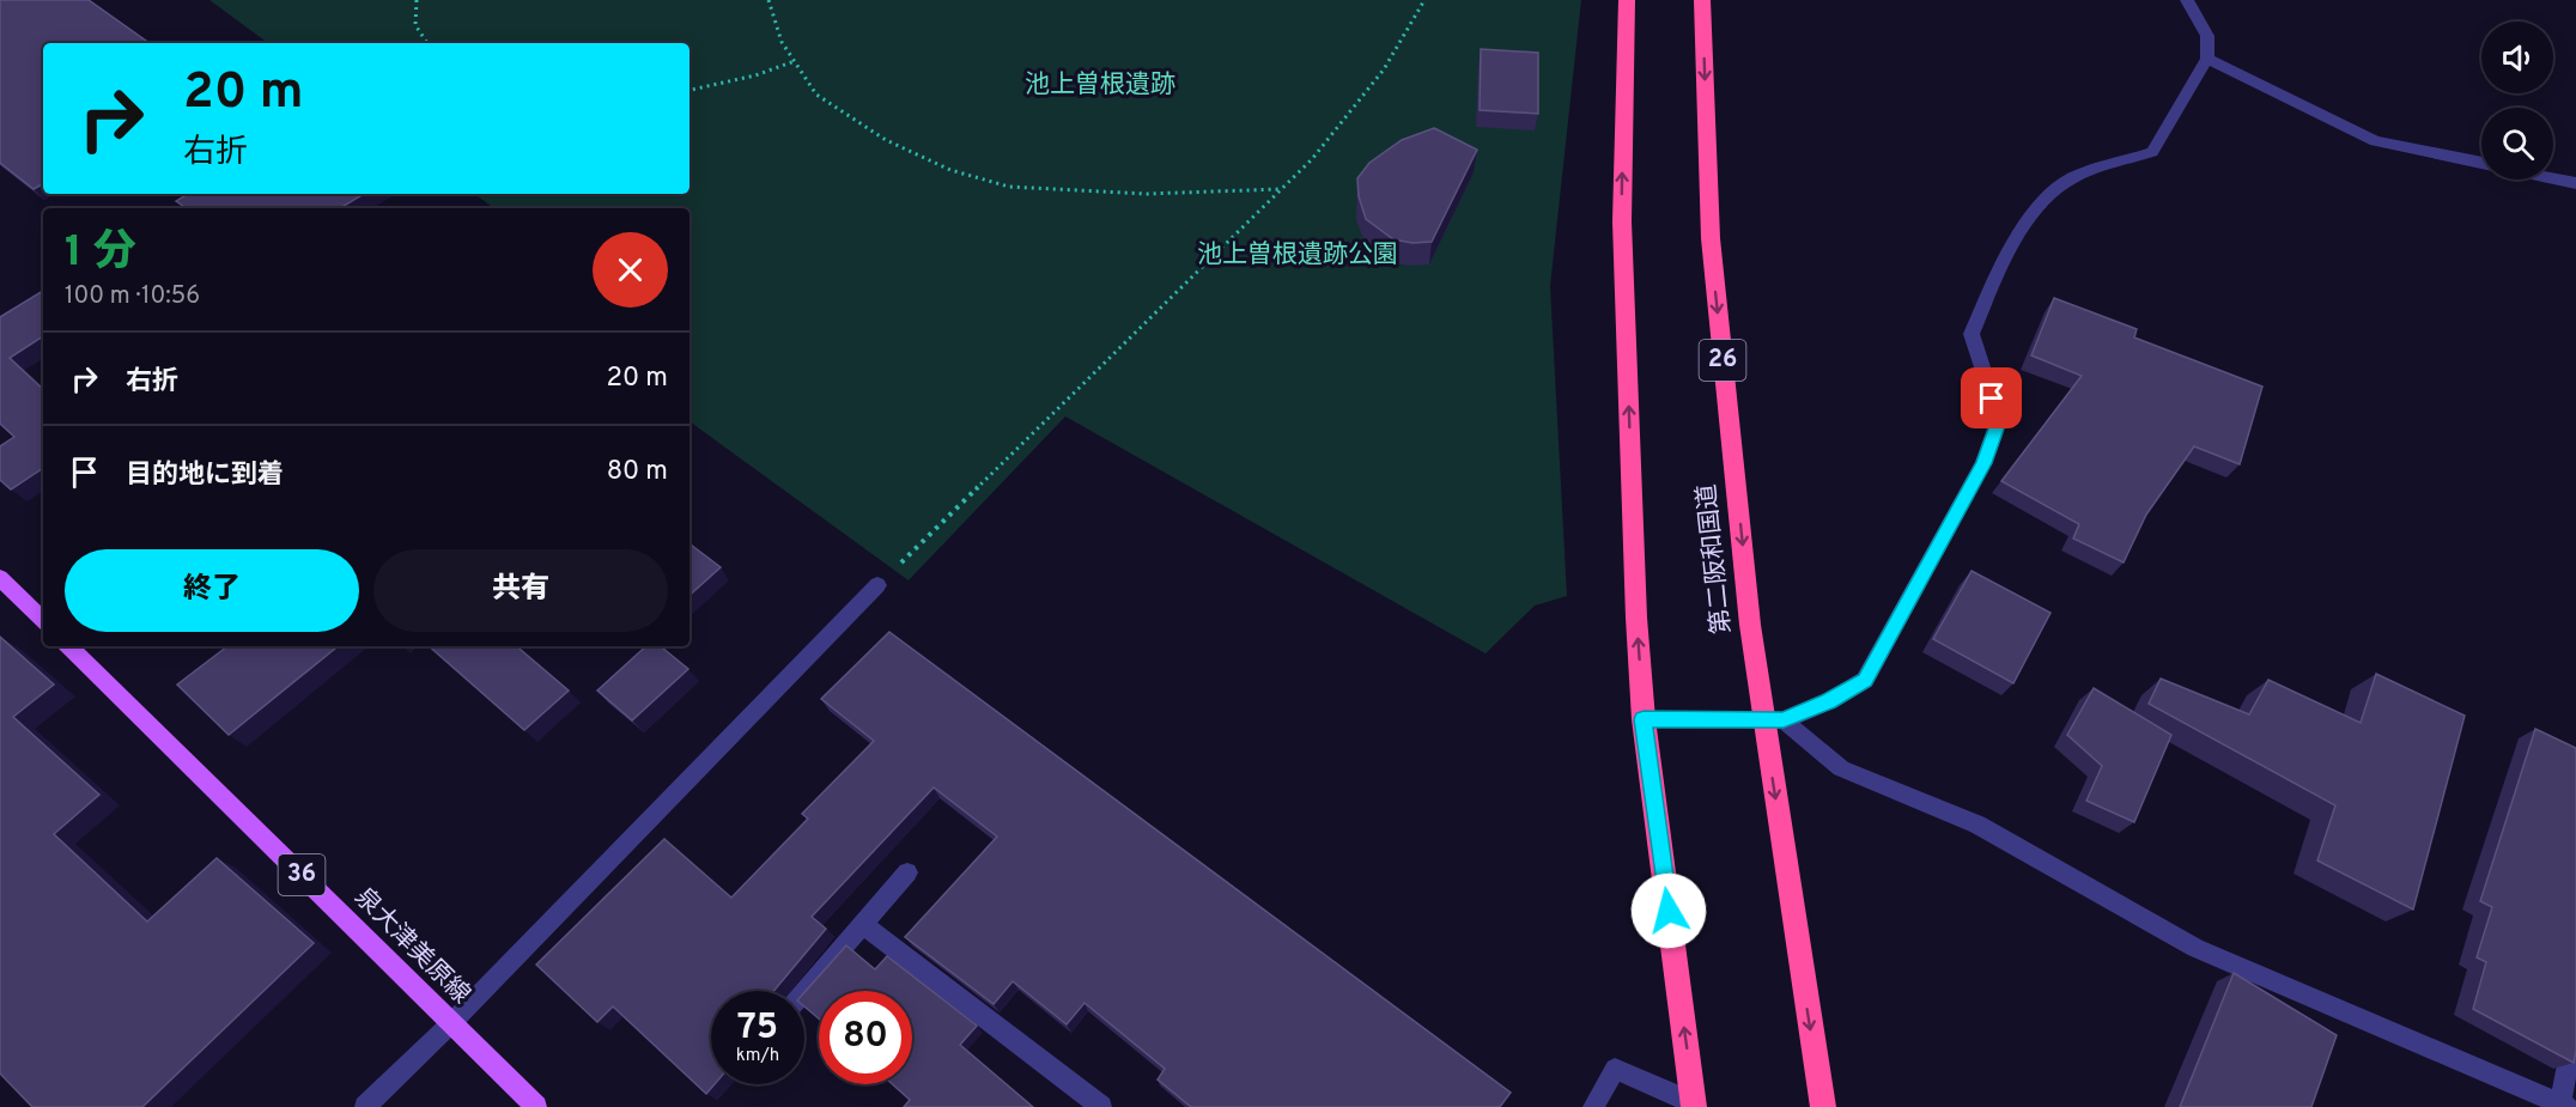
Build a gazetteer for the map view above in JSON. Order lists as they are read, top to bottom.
{
  "streets": {
    "highway": ["26", "第二阪和国道"],
    "main road": ["36", "泉大津美原線"]
  },
  "parks": ["池上曽根遺跡", "池上曽根遺跡公園"],
  "page": {
    "turn": ["20 m", "右折"],
    "heading": ["1 分", "100 m · 10:56"],
    "list": [
      {
        "name": "右折",
        "value": "20 m"
      },
      {
        "name": "目的地に到着",
        "value": "80 m"
      }
    ],
    "buttons": ["終了", "共有"],
    "speed": "75 km/h",
    "limit": "80"
  }
}
